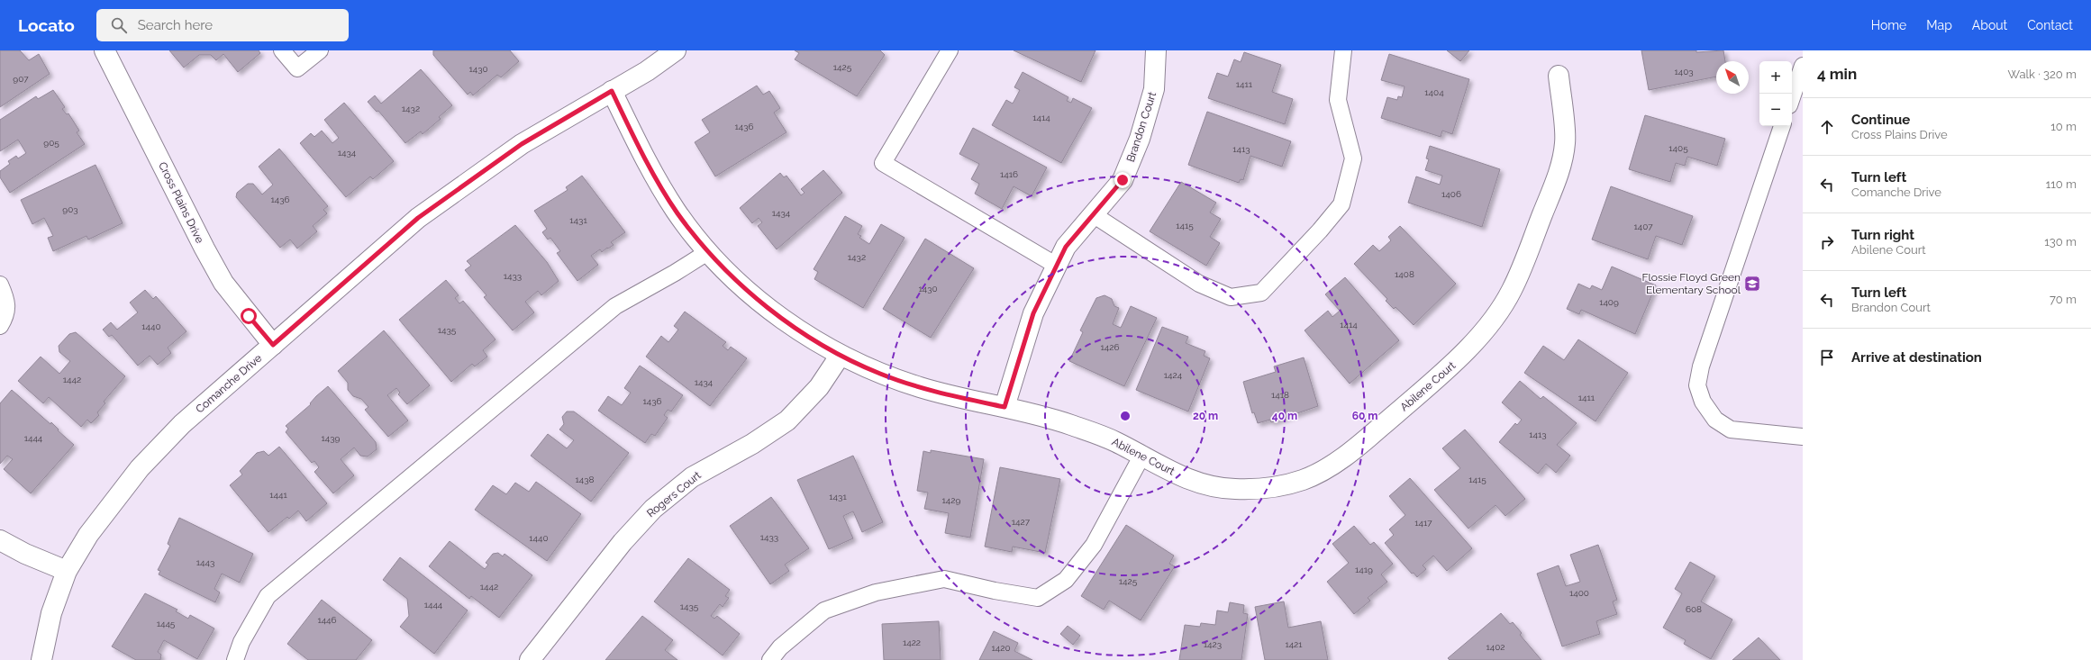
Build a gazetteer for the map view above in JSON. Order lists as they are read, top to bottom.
{
  "streets": {
    "street": [
      "Brandon Court",
      "Cross Plains Drive",
      "Comanche Drive",
      "Abilene Court",
      "Rogers Court"
    ]
  },
  "crossings": [
    ["Brandon Court", "Abilene Court"],
    ["Cross Plains Drive", "Comanche Drive"],
    ["Comanche Drive", "Abilene Court"],
    ["Abilene Court", "Rogers Court"]
  ],
  "places": {
    "school or university": ["Flossie Floyd Green Elementary School"]
  },
  "house_numbers": [
    "1425",
    "1430",
    "1403",
    "907",
    "1411",
    "1404",
    "1432",
    "1414",
    "1436",
    "905",
    "1405",
    "1413",
    "1434",
    "1416",
    "1406",
    "1436",
    "903",
    "1434",
    "1431",
    "1415",
    "1407",
    "1432",
    "1408",
    "1433",
    "1430",
    "1409",
    "1414",
    "1440",
    "1435",
    "1426",
    "1424",
    "1442",
    "1434",
    "1418",
    "1411",
    "1436",
    "1413",
    "1444",
    "1439",
    "1438",
    "1415",
    "1441",
    "1431",
    "1429",
    "1427",
    "1417",
    "1433",
    "1440",
    "1443",
    "1419",
    "1425",
    "1442",
    "1400",
    "1444",
    "1435",
    "608",
    "1446",
    "1445",
    "1422",
    "1423",
    "1421",
    "1402",
    "1420"
  ],
  "north": "top left",
  "page": {
    "header": "Locato",
    "search": "Search here",
    "nav": [
      "Home",
      "Map",
      "About",
      "Contact"
    ],
    "heading": ["4 min", "Walk · 320 m"],
    "map_buttons": ["+", "−"],
    "list": [
      ["Continue", "Cross Plains Drive", "10 m"],
      ["Turn left", "Comanche Drive", "110 m"],
      ["Turn right", "Abilene Court", "130 m"],
      ["Turn left", "Brandon Court", "70 m"],
      "Arrive at destination"
    ]
  },
  "rings": ["20 m", "40 m", "60 m"]
}
